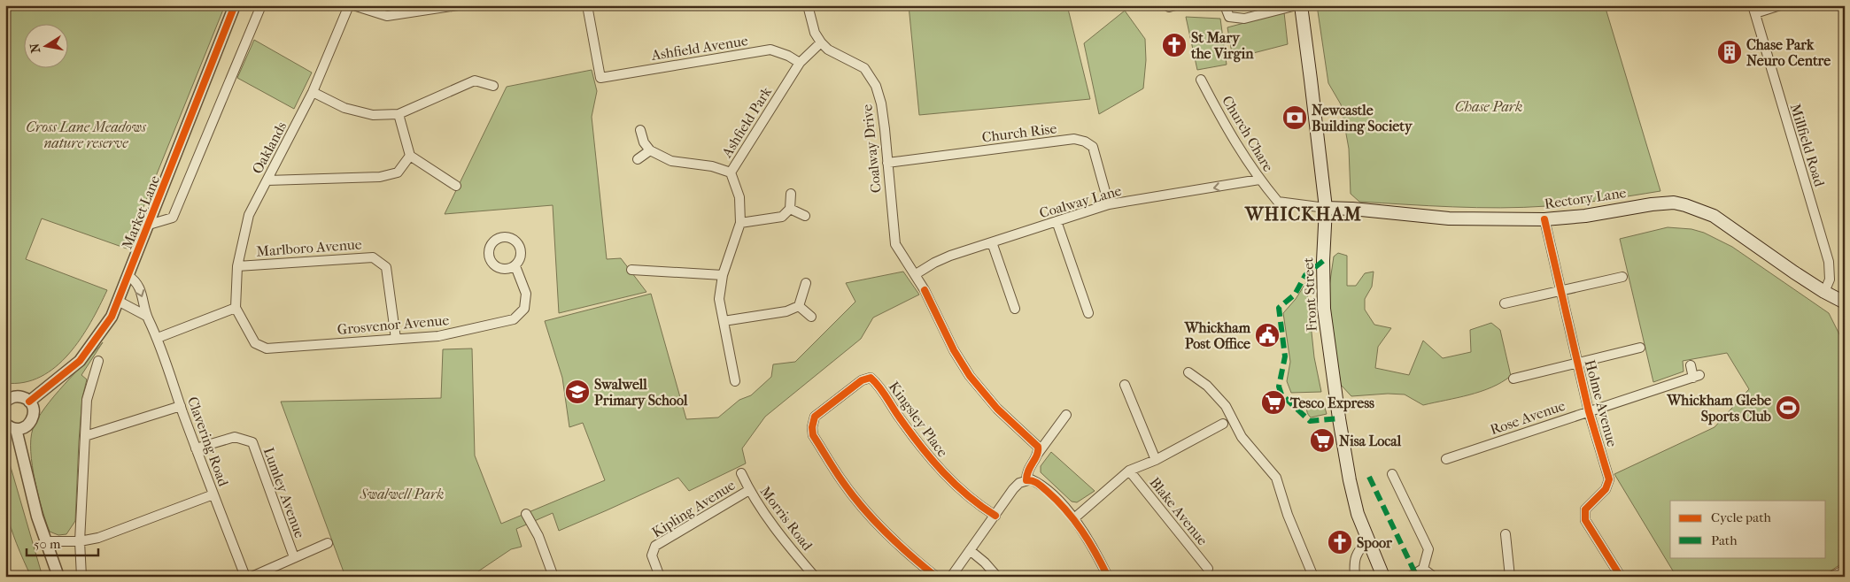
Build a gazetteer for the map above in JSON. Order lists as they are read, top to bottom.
{
  "streets": {
    "main road": ["Rectory Lane", "Front Street"],
    "street": [
      "Ashfield Avenue",
      "Ashfield Park",
      "Church Rise",
      "Church Chare",
      "Millfield Road",
      "Oaklands",
      "Coalway Drive",
      "Coalway Lane",
      "Market Lane",
      "Marlboro Avenue",
      "Grosvenor Avenue",
      "Holme Avenue",
      "Rose Avenue",
      "Kingsley Place",
      "Clavering Road",
      "Lumley Avenue",
      "Kipling Avenue",
      "Blake Avenue",
      "Morris Road"
    ]
  },
  "crossings": [
    ["Ashfield Avenue", "Ashfield Park"],
    ["Ashfield Park", "Coalway Drive"],
    ["Church Rise", "Coalway Drive"],
    ["Church Rise", "Coalway Lane"],
    ["Church Chare", "Rectory Lane"],
    ["Church Chare", "Coalway Lane"],
    ["Church Chare", "Front Street"],
    ["Millfield Road", "Rectory Lane"],
    ["Oaklands", "Marlboro Avenue"],
    ["Oaklands", "Grosvenor Avenue"],
    ["Coalway Drive", "Coalway Lane"],
    ["Rectory Lane", "Front Street"],
    ["Rectory Lane", "Holme Avenue"],
    ["Market Lane", "Clavering Road"],
    ["Marlboro Avenue", "Grosvenor Avenue"],
    ["Holme Avenue", "Rose Avenue"],
    ["Clavering Road", "Lumley Avenue"],
    ["Kipling Avenue", "Morris Road"]
  ],
  "one_way": ["Coalway Lane"],
  "districts": ["WHICKHAM"],
  "parks": ["Chase Park", "Cross Lane Meadows nature reserve", "Swalwell Park"],
  "places": {
    "church": ["St Mary the Virgin", "Spoor"],
    "building": ["Chase Park Neuro Centre"],
    "bank": ["Newcastle Building Society"],
    "public building": ["Whickham Post Office"],
    "school or university": ["Swalwell Primary School"],
    "supermarket": ["Tesco Express", "Nisa Local"],
    "sports": ["Whickham Glebe Sports Club"]
  },
  "legend": ["Cycle path", "Path"],
  "scale_bar": "50 m",
  "north": "left"
}
